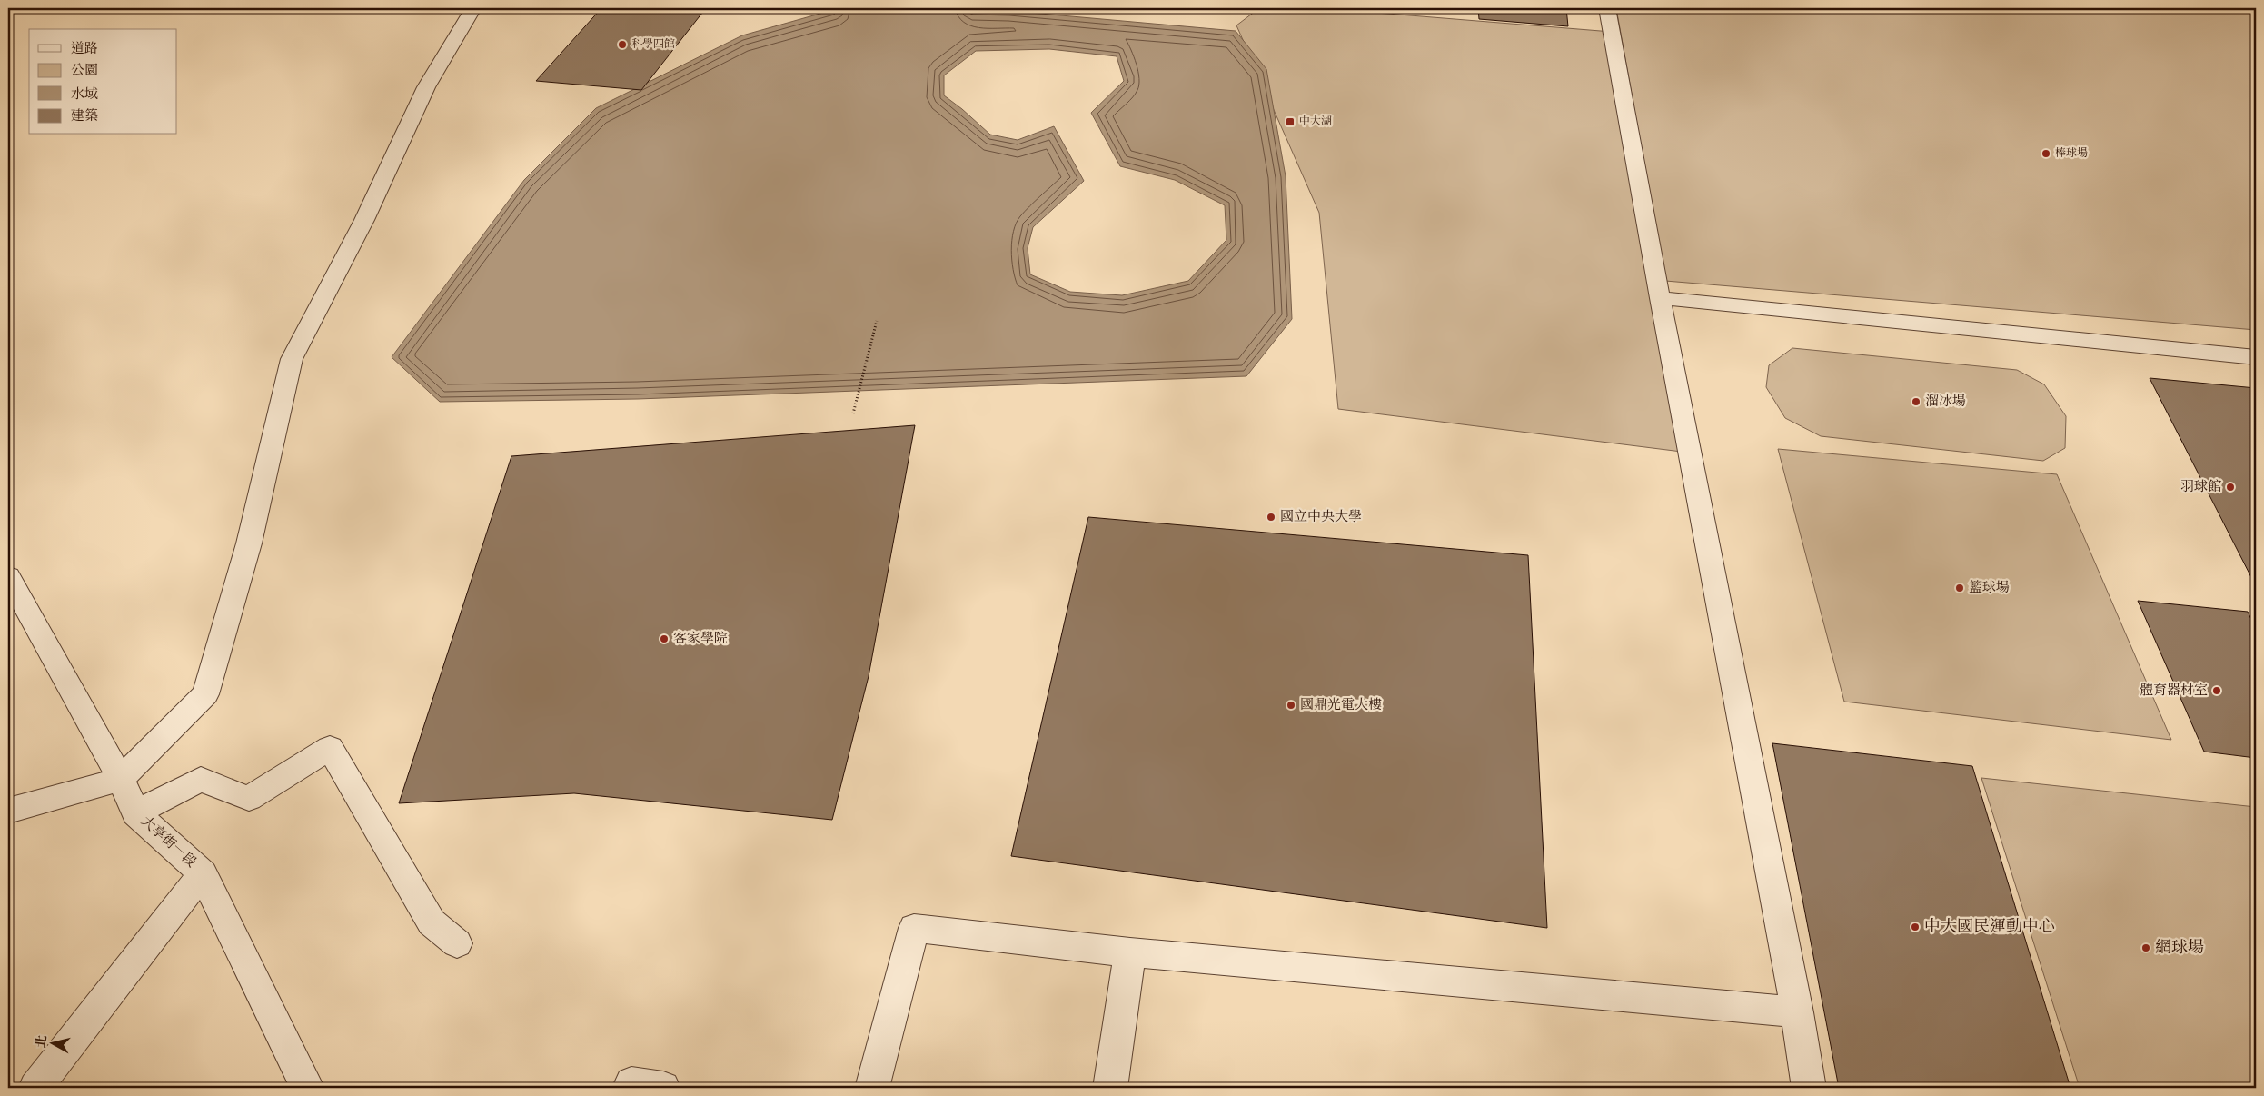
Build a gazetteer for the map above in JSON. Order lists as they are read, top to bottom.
{
  "streets": {
    "street": ["大享街一段"]
  },
  "places": {
    "other": [
      "科學四館",
      "棒球場",
      "溜冰場",
      "羽球館",
      "國立中央大學",
      "籃球場",
      "客家學院",
      "體育器材室",
      "國鼎光電大樓",
      "中大國民運動中心",
      "網球場"
    ],
    "transit": ["中大湖"]
  },
  "legend": [
    "道路",
    "公園",
    "水域",
    "建築"
  ],
  "north": "left"
}
